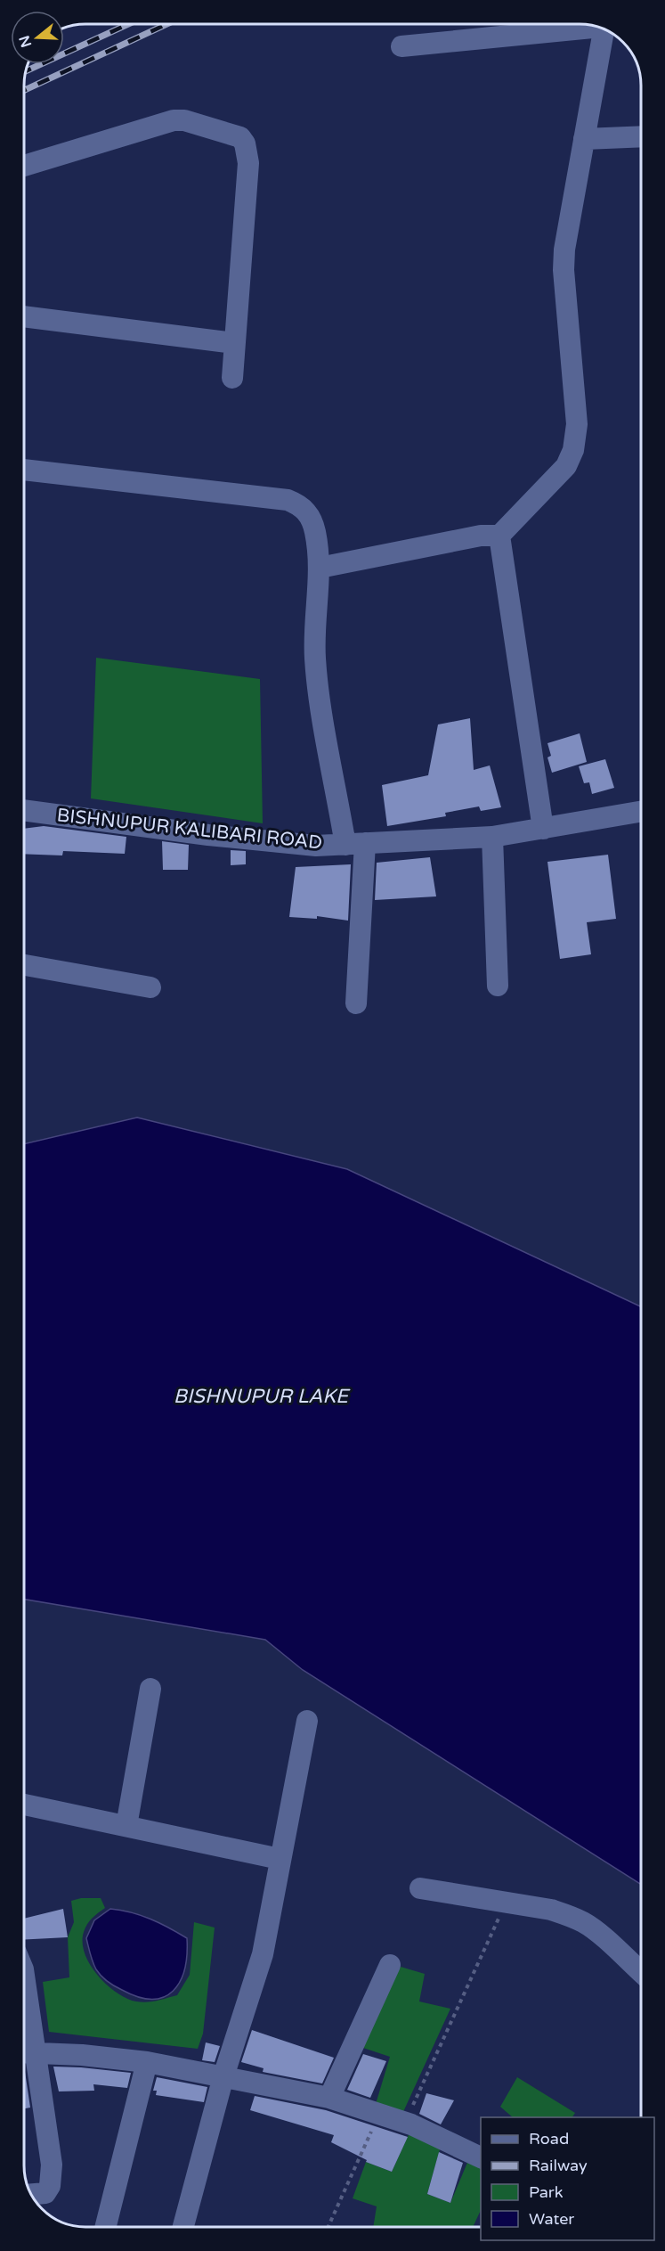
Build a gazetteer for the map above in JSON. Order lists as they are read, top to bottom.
{
  "streets": {
    "street": ["BISHNUPUR KALIBARI ROAD"]
  },
  "water": ["BISHNUPUR LAKE"],
  "legend": [
    "Road",
    "Railway",
    "Park",
    "Water"
  ],
  "north": "left"
}
